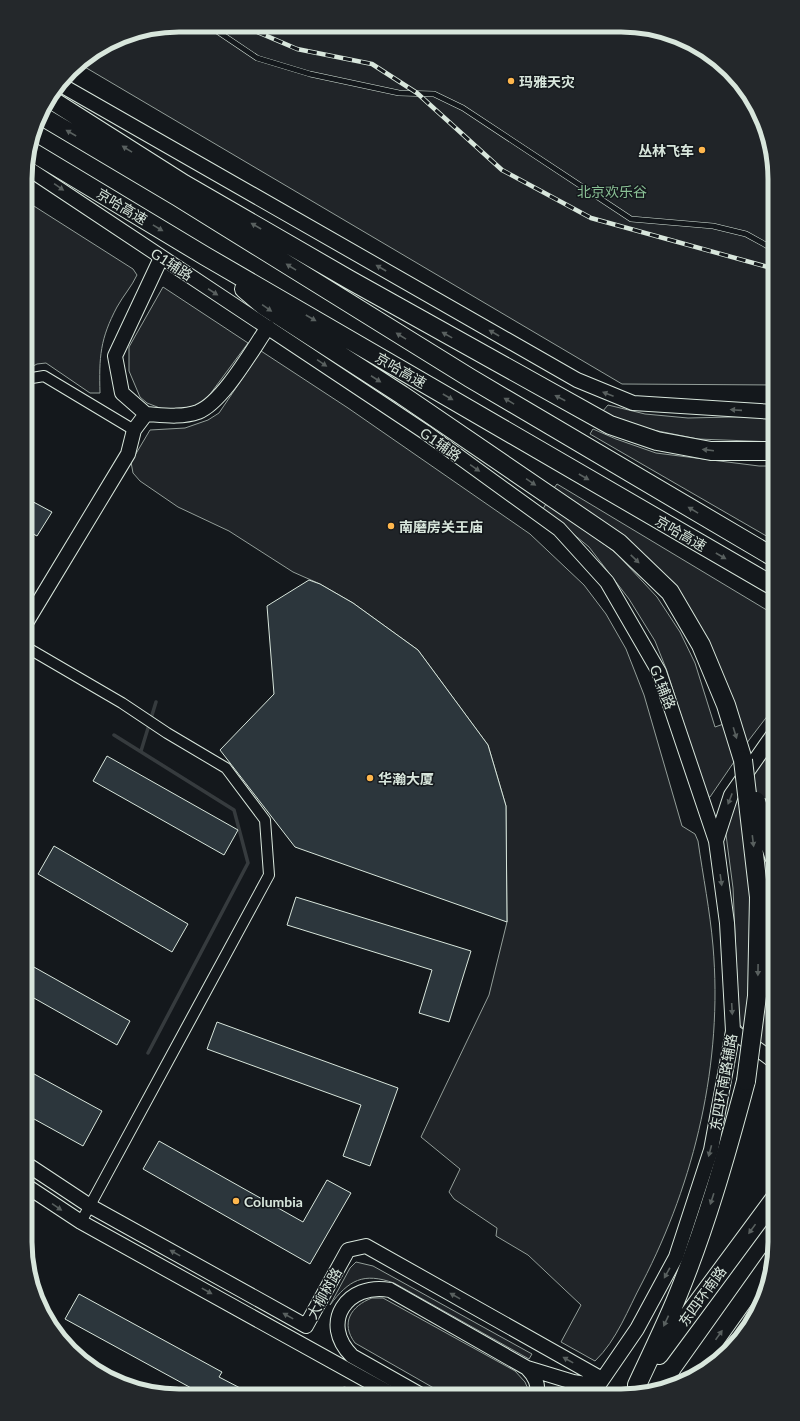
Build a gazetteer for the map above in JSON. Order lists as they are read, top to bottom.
{
  "streets": {
    "highway": ["京哈高速", "东四环南路"],
    "street": ["G1辅路", "东四环南路辅路", "大柳树路"]
  },
  "crossings": [
    ["G1辅路", "东四环南路辅路"],
    ["东四环南路辅路", "大柳树路"]
  ],
  "one_way": ["东四环南路辅路"],
  "parks": ["北京欢乐谷"],
  "places": [
    "玛雅天灾",
    "丛林飞车",
    "南磨房关王庙",
    "华瀚大厦",
    "Columbia"
  ]
}
